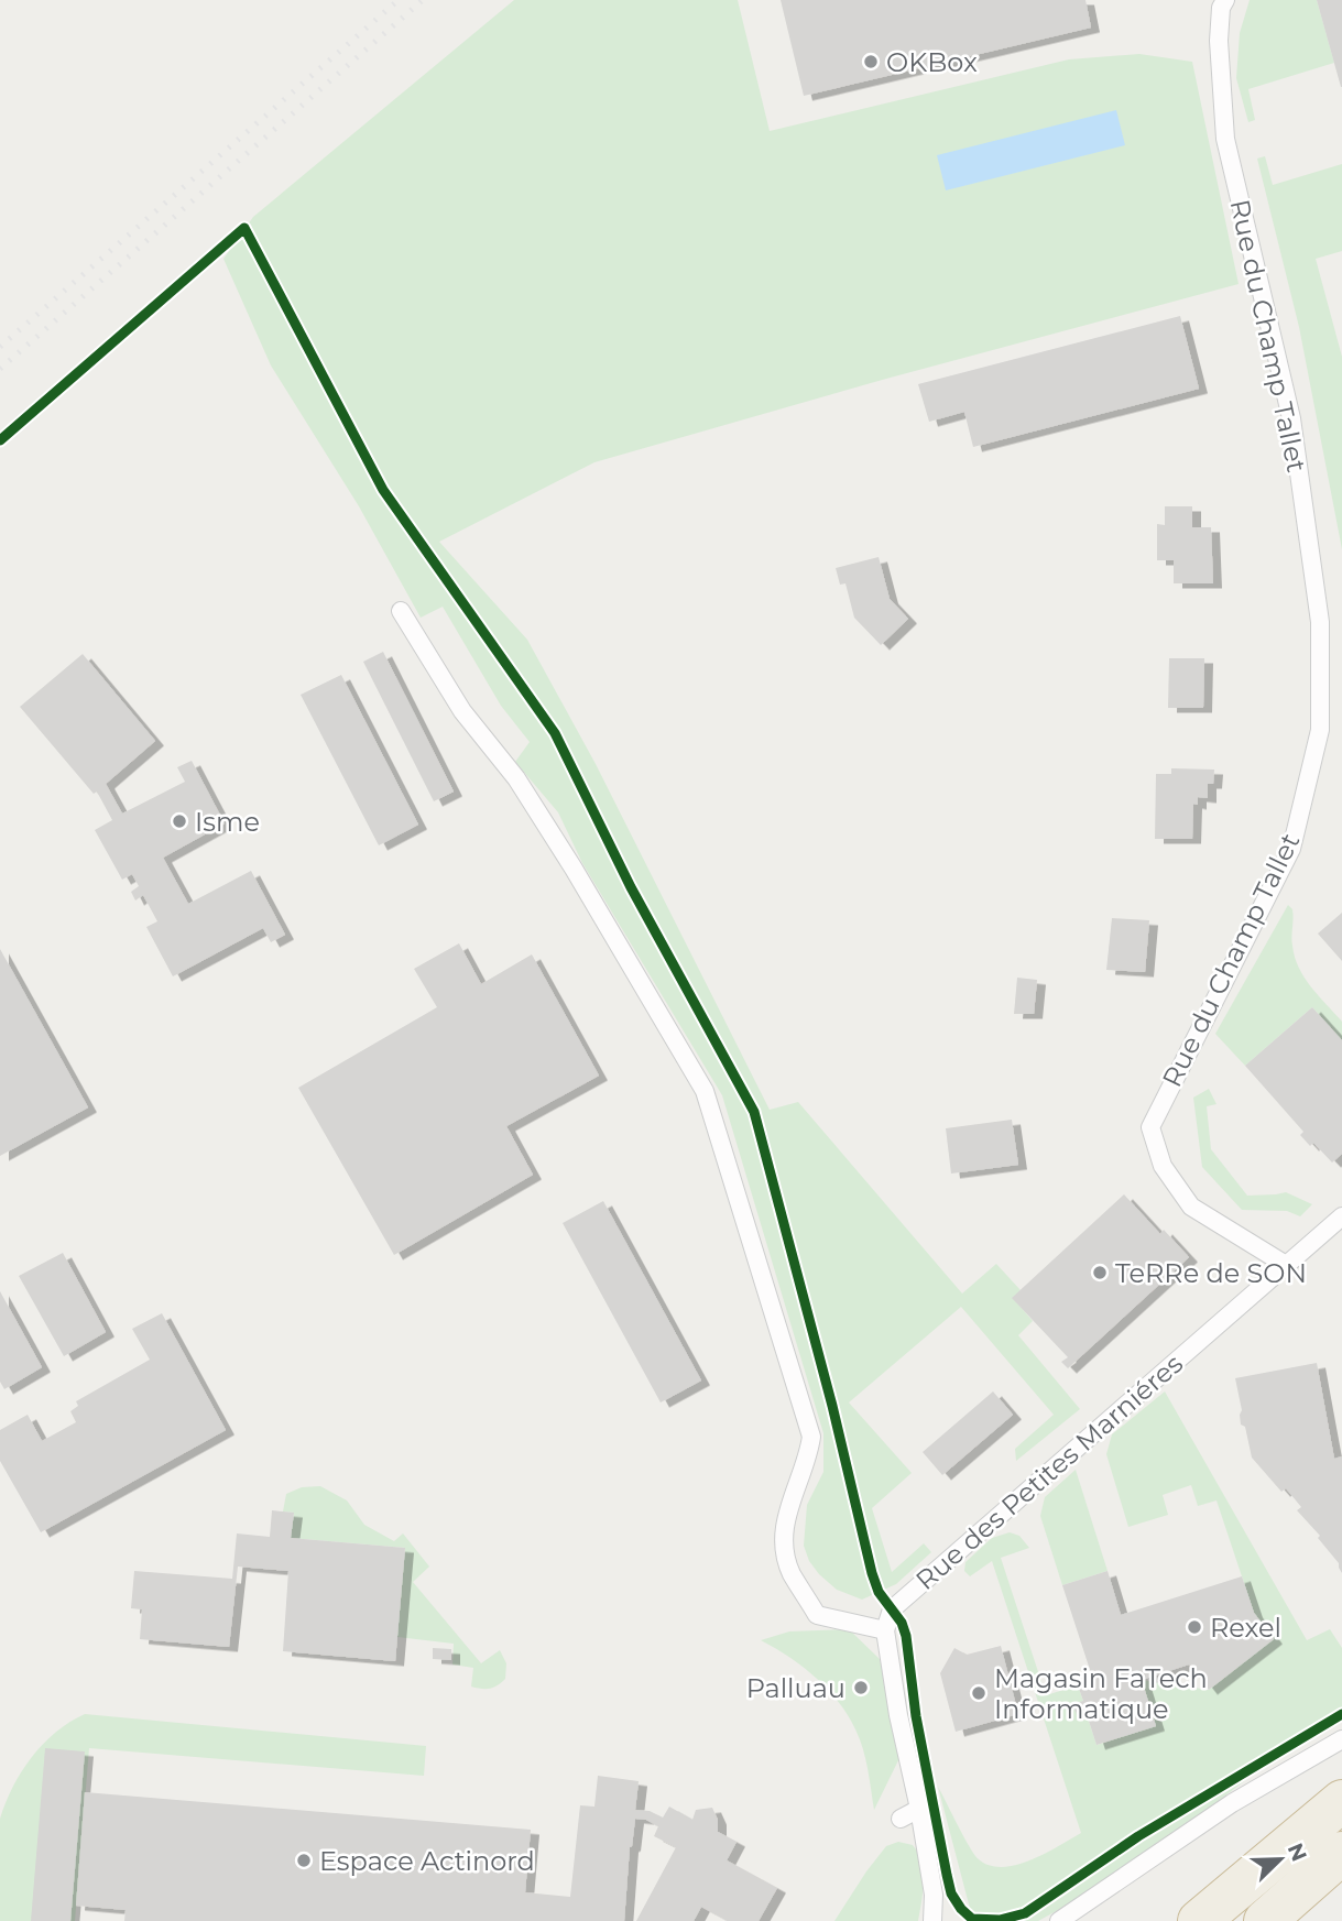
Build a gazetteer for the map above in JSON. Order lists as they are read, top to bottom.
{
  "streets": {
    "lane": ["Rue du Champ Tallet", "Rue des Petites Marniéres"]
  },
  "crossings": [
    ["Rue du Champ Tallet", "Rue des Petites Marniéres"]
  ],
  "places": [
    "OKBox",
    "Isme",
    "TeRRe de SON",
    "Rexel",
    "Palluau",
    "Magasin FaTech Informatique",
    "Espace Actinord"
  ],
  "north": "top right"
}
